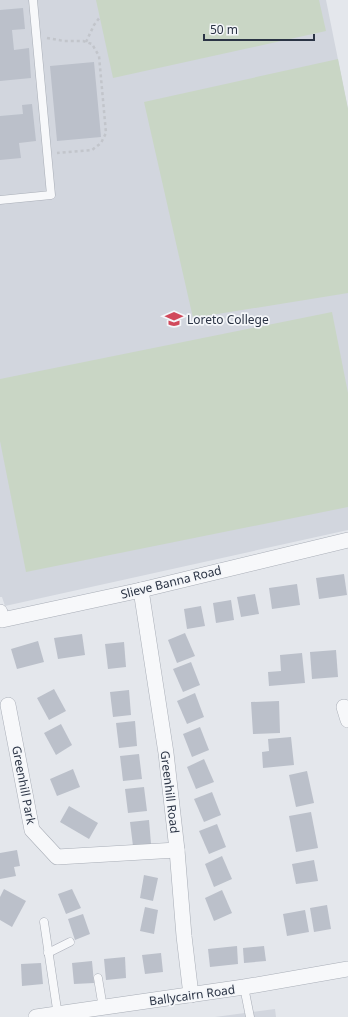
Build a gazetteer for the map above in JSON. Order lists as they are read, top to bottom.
{
  "streets": {
    "street": [
      "Slieve Banna Road",
      "Greenhill Park",
      "Greenhill Road",
      "Ballycairn Road"
    ]
  },
  "crossings": [
    ["Slieve Banna Road", "Greenhill Road"],
    ["Greenhill Park", "Greenhill Road"],
    ["Greenhill Road", "Ballycairn Road"]
  ],
  "places": {
    "school or university": ["Loreto College"]
  },
  "scale_bar": "50 m"
}
